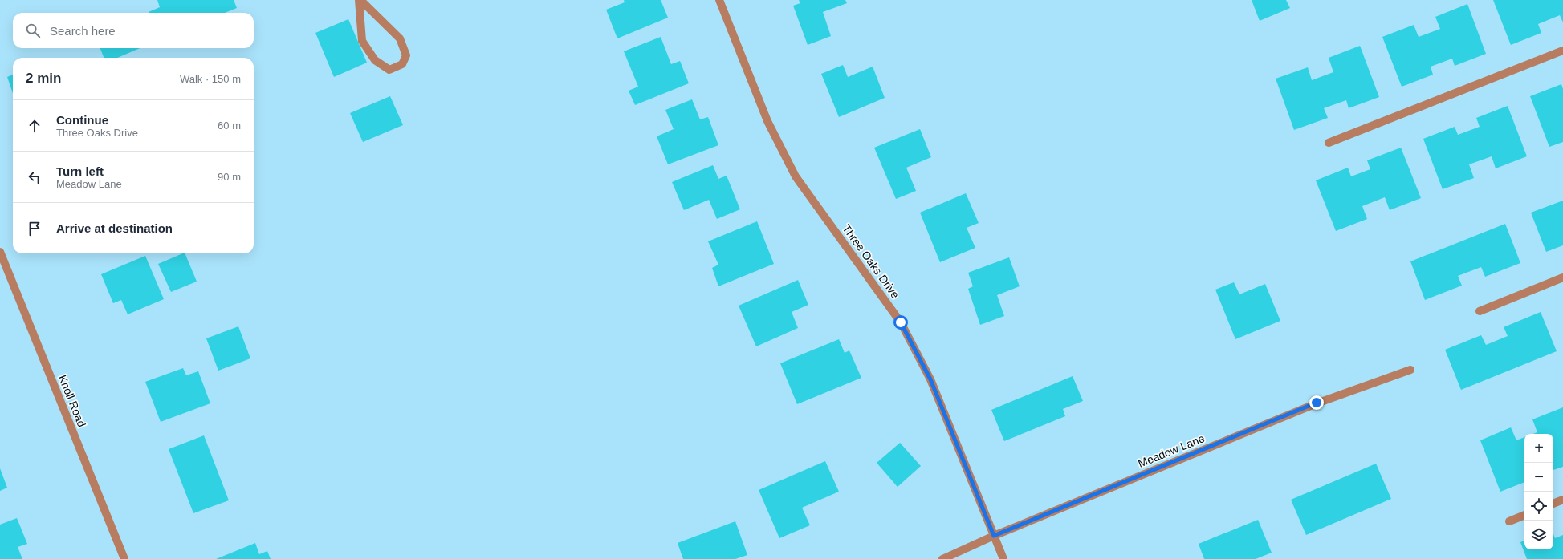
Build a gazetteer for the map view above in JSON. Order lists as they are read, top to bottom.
{
  "streets": {
    "street": ["Three Oaks Drive", "Knoll Road", "Meadow Lane"]
  },
  "crossings": [
    ["Three Oaks Drive", "Meadow Lane"]
  ],
  "page": {
    "search": "Search here",
    "heading": ["2 min", "Walk · 150 m"],
    "list": [
      ["Continue", "Three Oaks Drive", "60 m"],
      ["Turn left", "Meadow Lane", "90 m"],
      "Arrive at destination"
    ],
    "map_buttons": ["+", "−"]
  }
}
